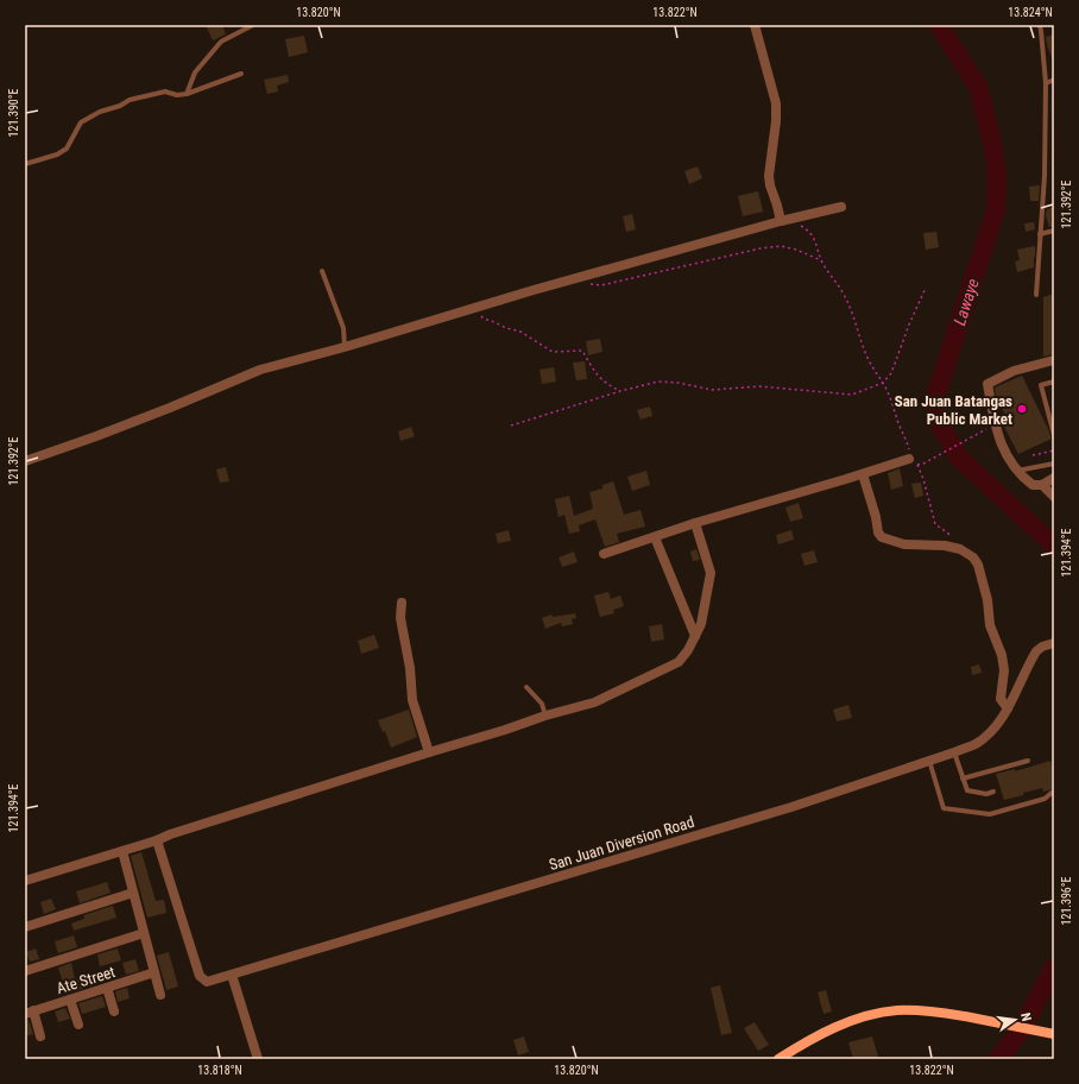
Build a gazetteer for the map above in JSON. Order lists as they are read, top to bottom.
{
  "streets": {
    "street": ["San Juan Diversion Road", "Ate Street"]
  },
  "water": ["Lawaye"],
  "places": ["San Juan Batangas Public Market"],
  "north": "right",
  "coordinates": [
    "13.820°N",
    "13.822°N",
    "13.824°N",
    "121.390°E",
    "121.392°E",
    "121.394°E",
    "121.396°E",
    "13.818°N"
  ]
}
